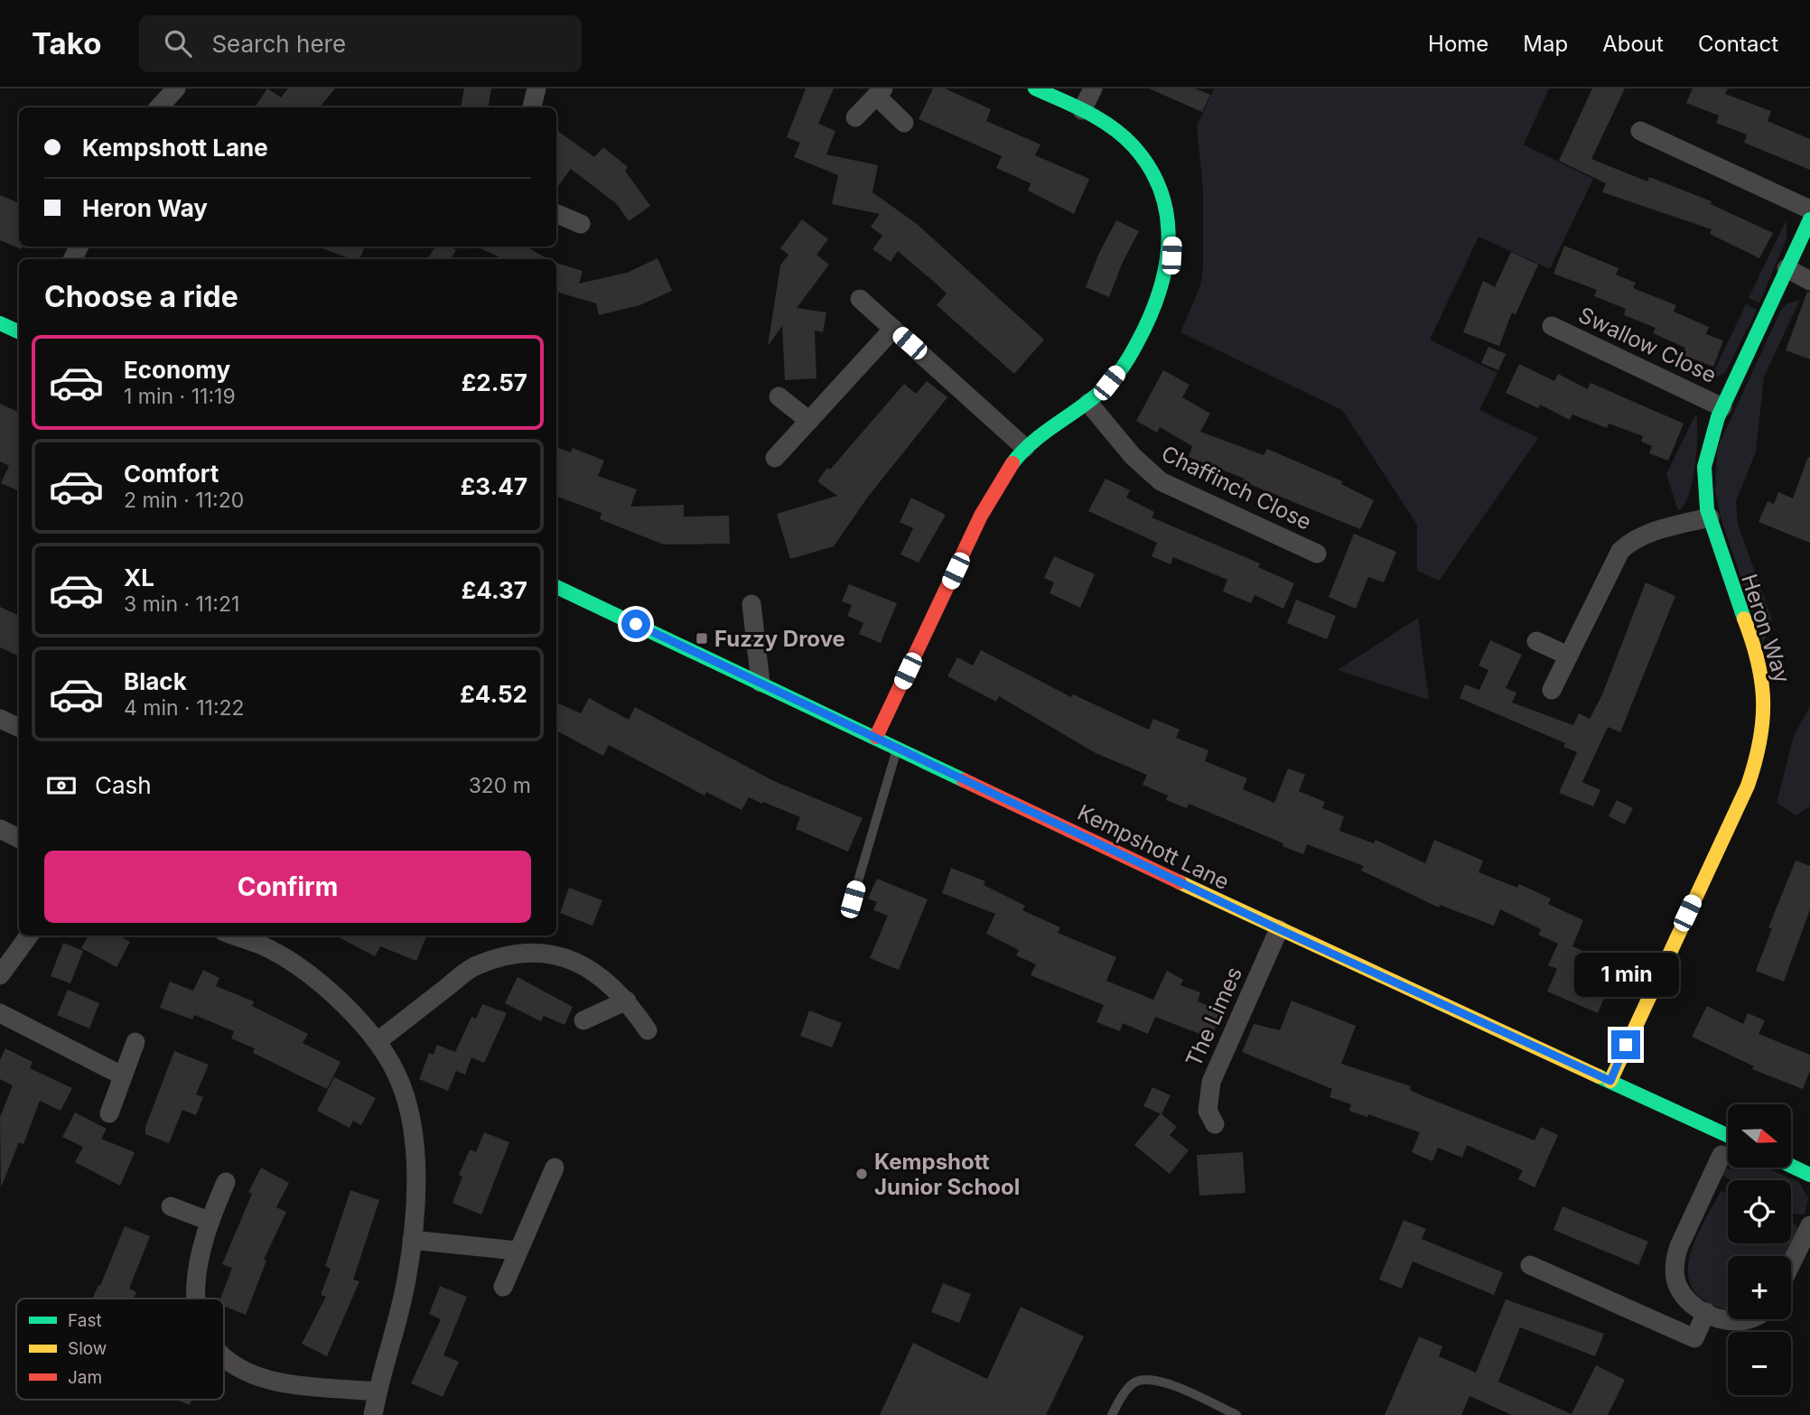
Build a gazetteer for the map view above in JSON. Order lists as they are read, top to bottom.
{
  "streets": {
    "street": [
      "Swallow Close",
      "Chaffinch Close",
      "Heron Way",
      "Kempshott Lane",
      "The Limes"
    ]
  },
  "crossings": [
    ["Swallow Close", "Heron Way"],
    ["Heron Way", "Kempshott Lane"],
    ["Kempshott Lane", "The Limes"]
  ],
  "places": {
    "transit": ["Fuzzy Drove"],
    "other": ["Kempshott Junior School"]
  },
  "legend": ["Fast", "Slow", "Jam"],
  "north": "right",
  "page": {
    "header": "Tako",
    "search": "Search here",
    "nav": [
      "Home",
      "Map",
      "About",
      "Contact"
    ],
    "banner": ["Kempshott Lane", "Heron Way"],
    "heading": "Choose a ride",
    "list": [
      {
        "name": "Economy",
        "note": "1 min · 11:19",
        "value": "£2.57"
      },
      {
        "name": "Comfort",
        "note": "2 min · 11:20",
        "value": "£3.47"
      },
      {
        "name": "XL",
        "note": "3 min · 11:21",
        "value": "£4.37"
      },
      {
        "name": "Black",
        "note": "4 min · 11:22",
        "value": "£4.52"
      }
    ],
    "pay": ["Cash", "320 m"],
    "buttons": "Confirm",
    "bubble": "1 min",
    "map_buttons": ["+", "−"]
  }
}
